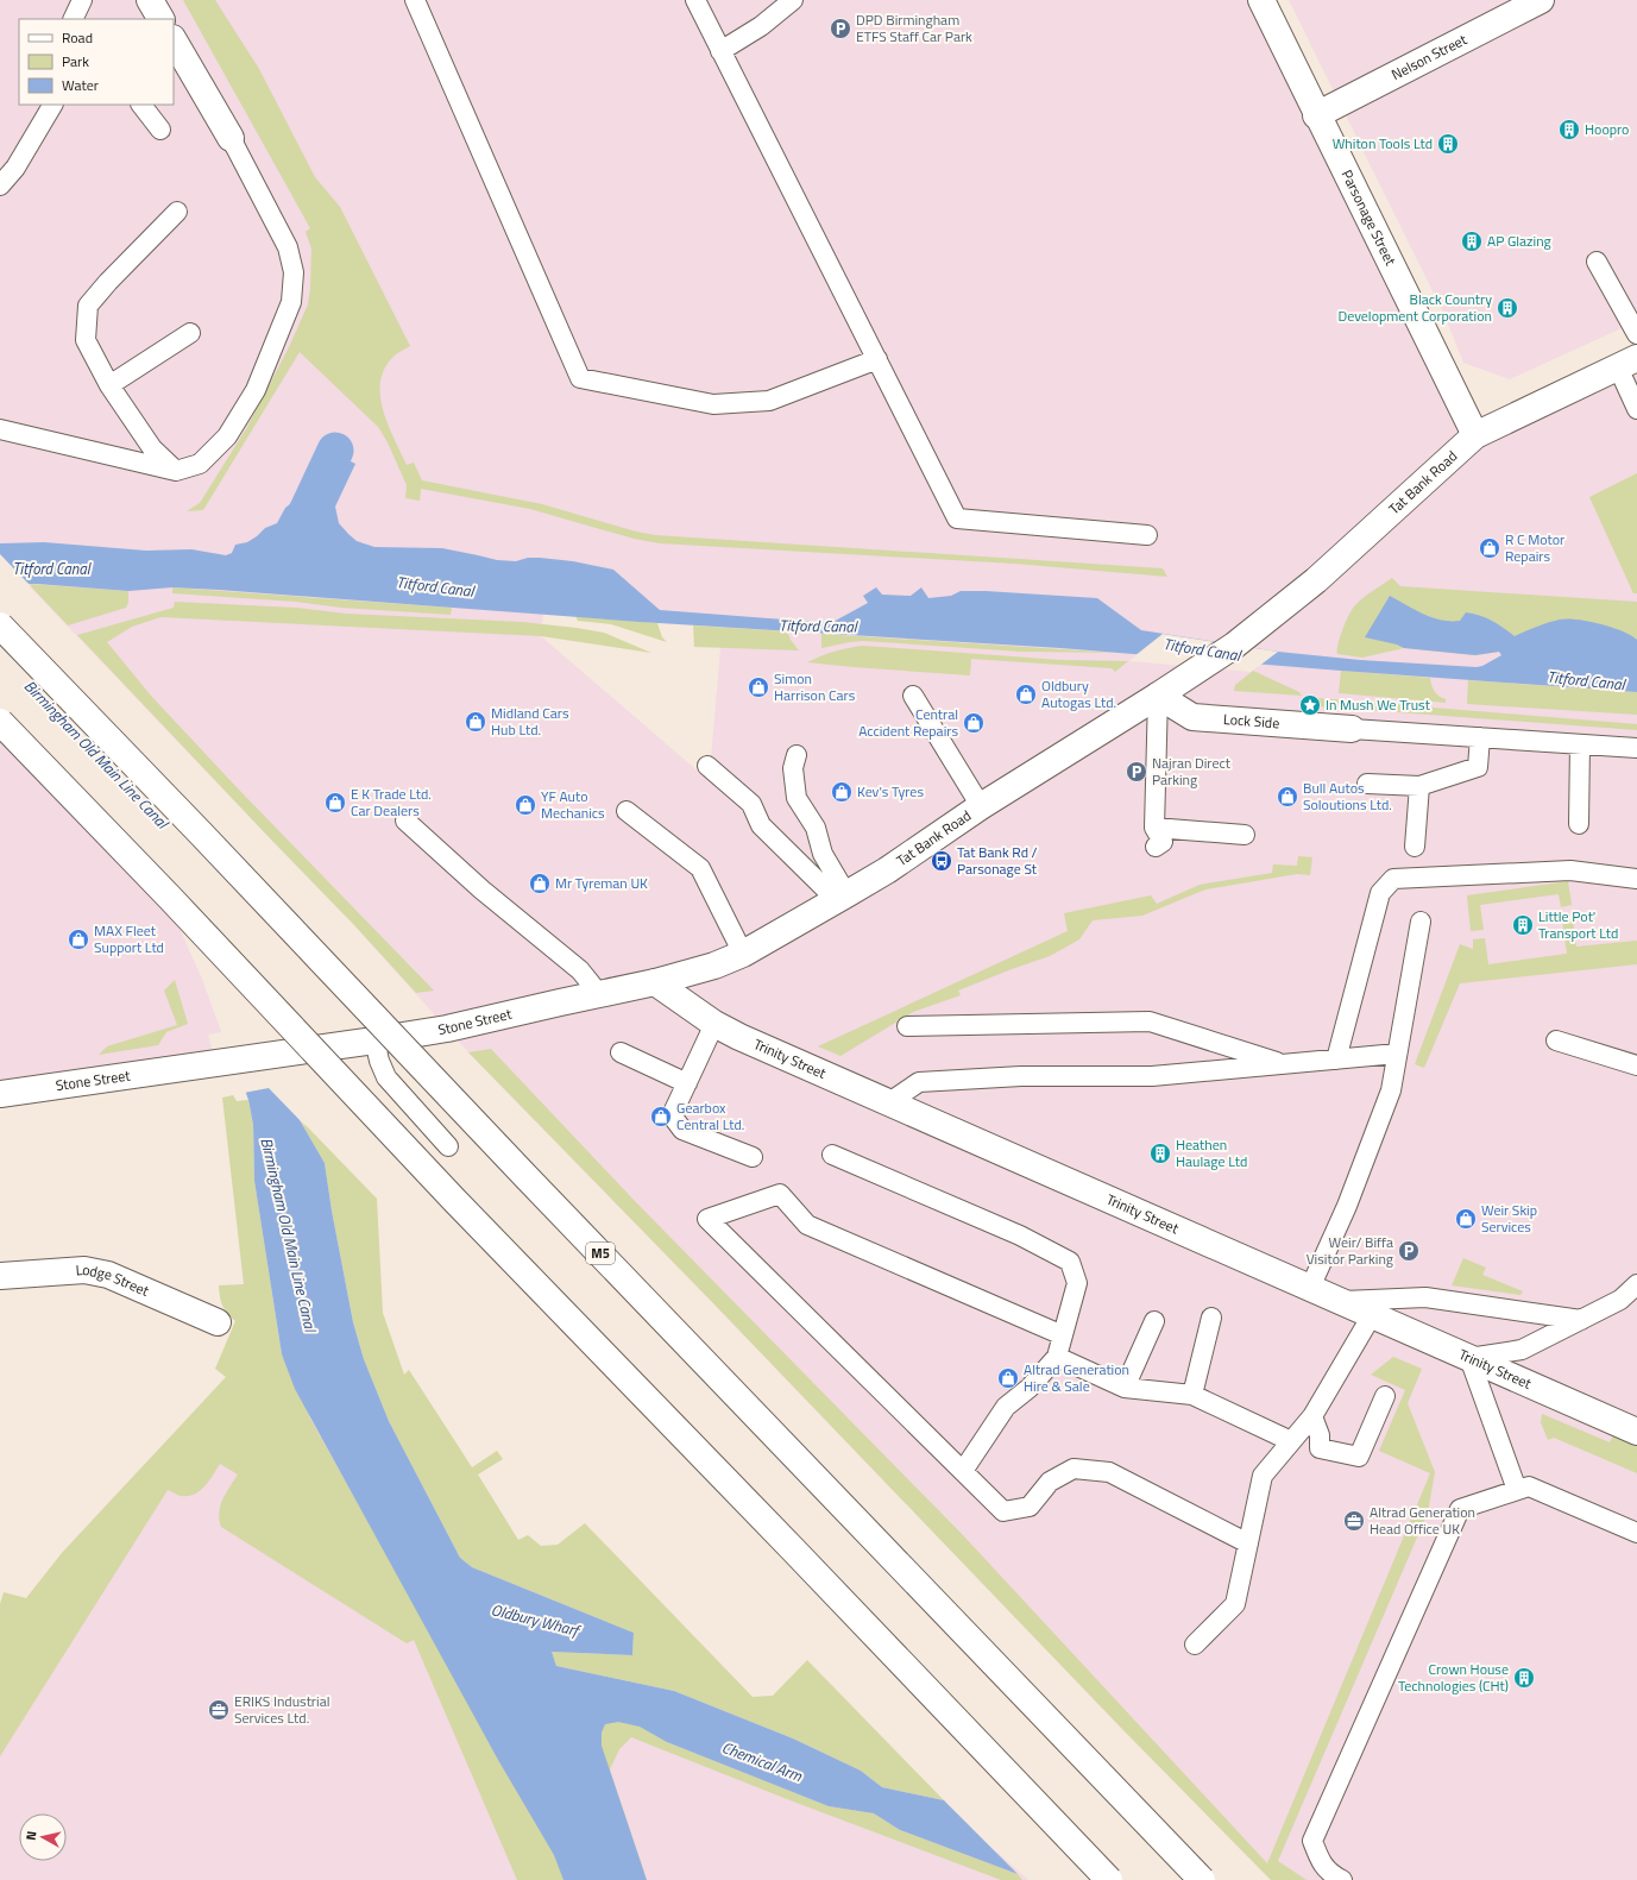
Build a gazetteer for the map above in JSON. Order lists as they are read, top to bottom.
{
  "streets": {
    "main road": [
      "Nelson Street",
      "Parsonage Street",
      "Tat Bank Road",
      "Lock Side",
      "Stone Street",
      "Trinity Street",
      "M5",
      "Lodge Street"
    ]
  },
  "crossings": [
    ["Nelson Street", "Parsonage Street"],
    ["Parsonage Street", "Tat Bank Road"],
    ["Tat Bank Road", "Lock Side"],
    ["Tat Bank Road", "Stone Street"],
    ["Tat Bank Road", "Trinity Street"],
    ["Stone Street", "Trinity Street"]
  ],
  "water": [
    "Titford Canal",
    "Birmingham Old Main Line Canal",
    "Oldbury Wharf",
    "Chemical Arm"
  ],
  "places": {
    "parking": ["DPD Birmingham ETFS Staff Car Park", "Najran Direct Parking", "Weir/ Biffa Visitor Parking"],
    "building": [
      "Hoopro",
      "Whiton Tools Ltd",
      "AP Glazing",
      "Black Country Development Corporation",
      "Little Pot' Transport Ltd",
      "Heathen Haulage Ltd",
      "Crown House Technologies (CHt)"
    ],
    "shop": [
      "R C Motor Repairs",
      "Simon Harrison Cars",
      "Oldbury Autogas Ltd.",
      "Midland Cars Hub Ltd.",
      "Central Accident Repairs",
      "Kev's Tyres",
      "Bull Autos Soloutions Ltd.",
      "E K Trade Ltd. Car Dealers",
      "YF Auto Mechanics",
      "Mr Tyreman UK",
      "MAX Fleet Support Ltd",
      "Gearbox Central Ltd.",
      "Weir Skip Services",
      "Altrad Generation Hire & Sale"
    ],
    "place": ["In Mush We Trust"],
    "bus stop": ["Tat Bank Rd / Parsonage St"],
    "office": ["Altrad Generation Head Office UK", "ERIKS Industrial Services Ltd."]
  },
  "legend": ["Road", "Park", "Water"],
  "north": "left"
}
